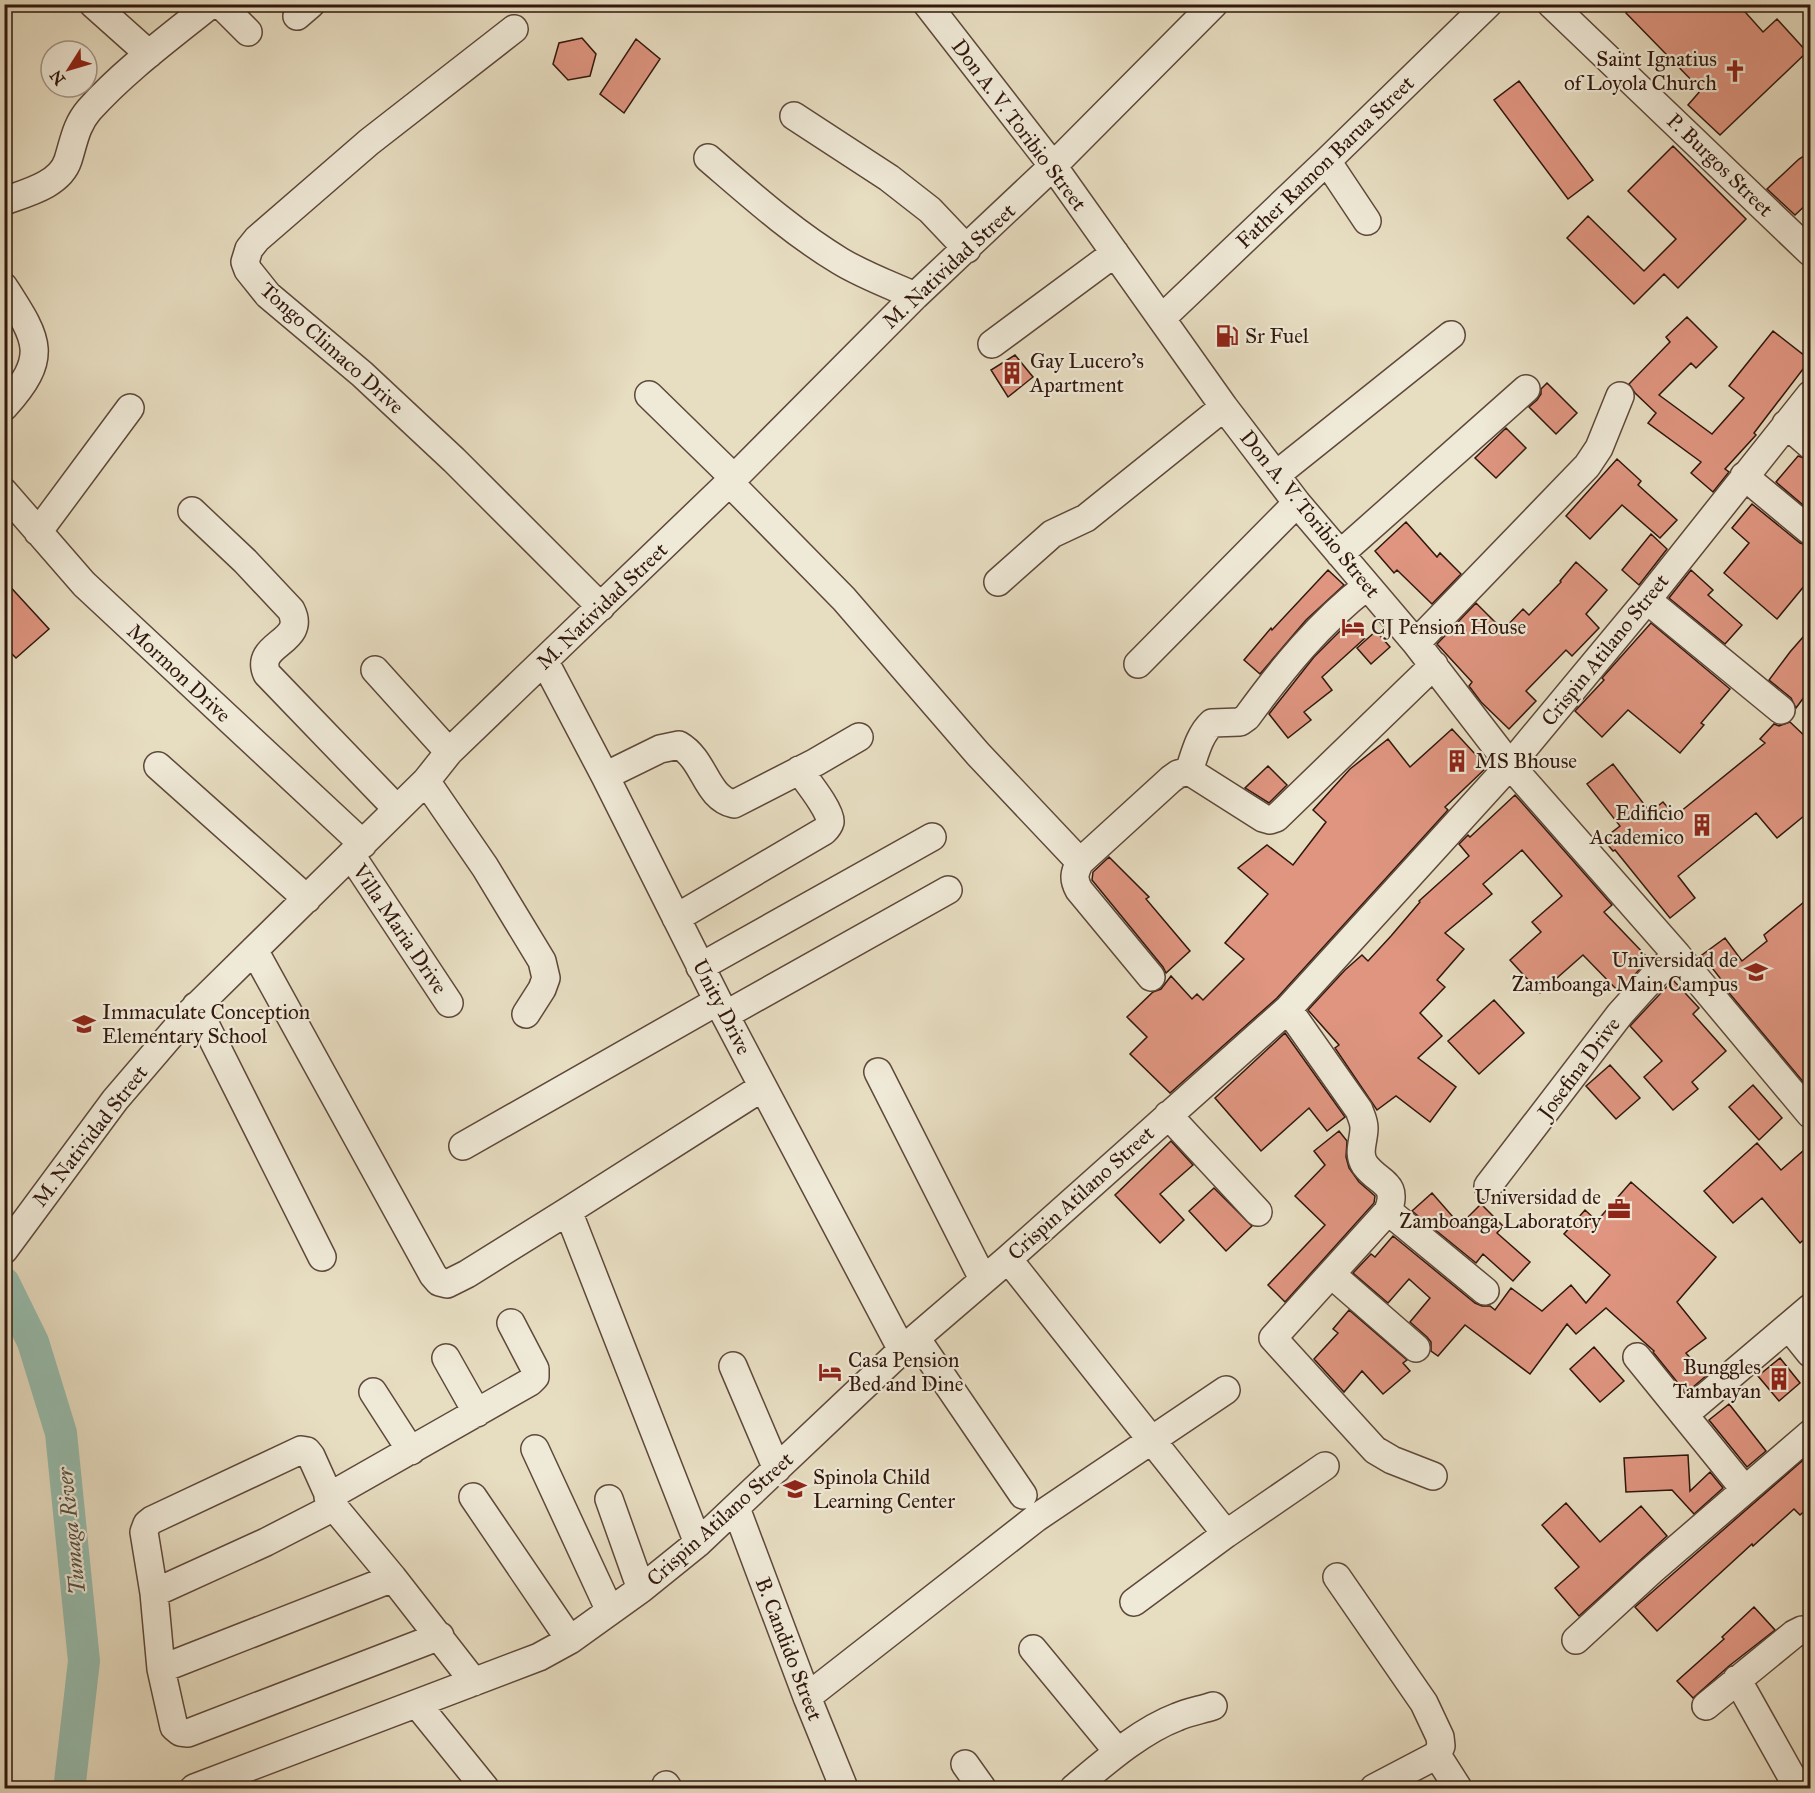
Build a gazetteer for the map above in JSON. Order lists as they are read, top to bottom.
{
  "streets": {
    "street": [
      "Don A. V. Toribio Street",
      "Father Ramon Barua Street",
      "P. Burgos Street",
      "M. Natividad Street",
      "Tongo Climaco Drive",
      "Crispin Atilano Street",
      "Mormon Drive",
      "Villa Maria Drive",
      "Unity Drive",
      "Josefina Drive",
      "B. Candido Street"
    ]
  },
  "crossings": [
    ["Don A. V. Toribio Street", "Father Ramon Barua Street"],
    ["Don A. V. Toribio Street", "M. Natividad Street"],
    ["Don A. V. Toribio Street", "Crispin Atilano Street"],
    ["Don A. V. Toribio Street", "Josefina Drive"],
    ["M. Natividad Street", "Tongo Climaco Drive"],
    ["M. Natividad Street", "Mormon Drive"],
    ["M. Natividad Street", "Villa Maria Drive"],
    ["M. Natividad Street", "Unity Drive"],
    ["Crispin Atilano Street", "Unity Drive"],
    ["Crispin Atilano Street", "B. Candido Street"],
    ["Mormon Drive", "Villa Maria Drive"]
  ],
  "water": ["Tumaga River"],
  "places": {
    "church": ["Saint Ignatius of Loyola Church"],
    "fuel station": ["Sr Fuel"],
    "building": [
      "Gay Lucero's Apartment",
      "MS Bhouse",
      "Edificio Academico",
      "Bunggles Tambayan"
    ],
    "hotel": ["CJ Pension House", "Casa Pension Bed and Dine"],
    "school or university": ["Universidad de Zamboanga Main Campus", "Immaculate Conception Elementary School", "Spinola Child Learning Center"],
    "office": ["Universidad de Zamboanga Laboratory"]
  },
  "north": "bottom left"
}
